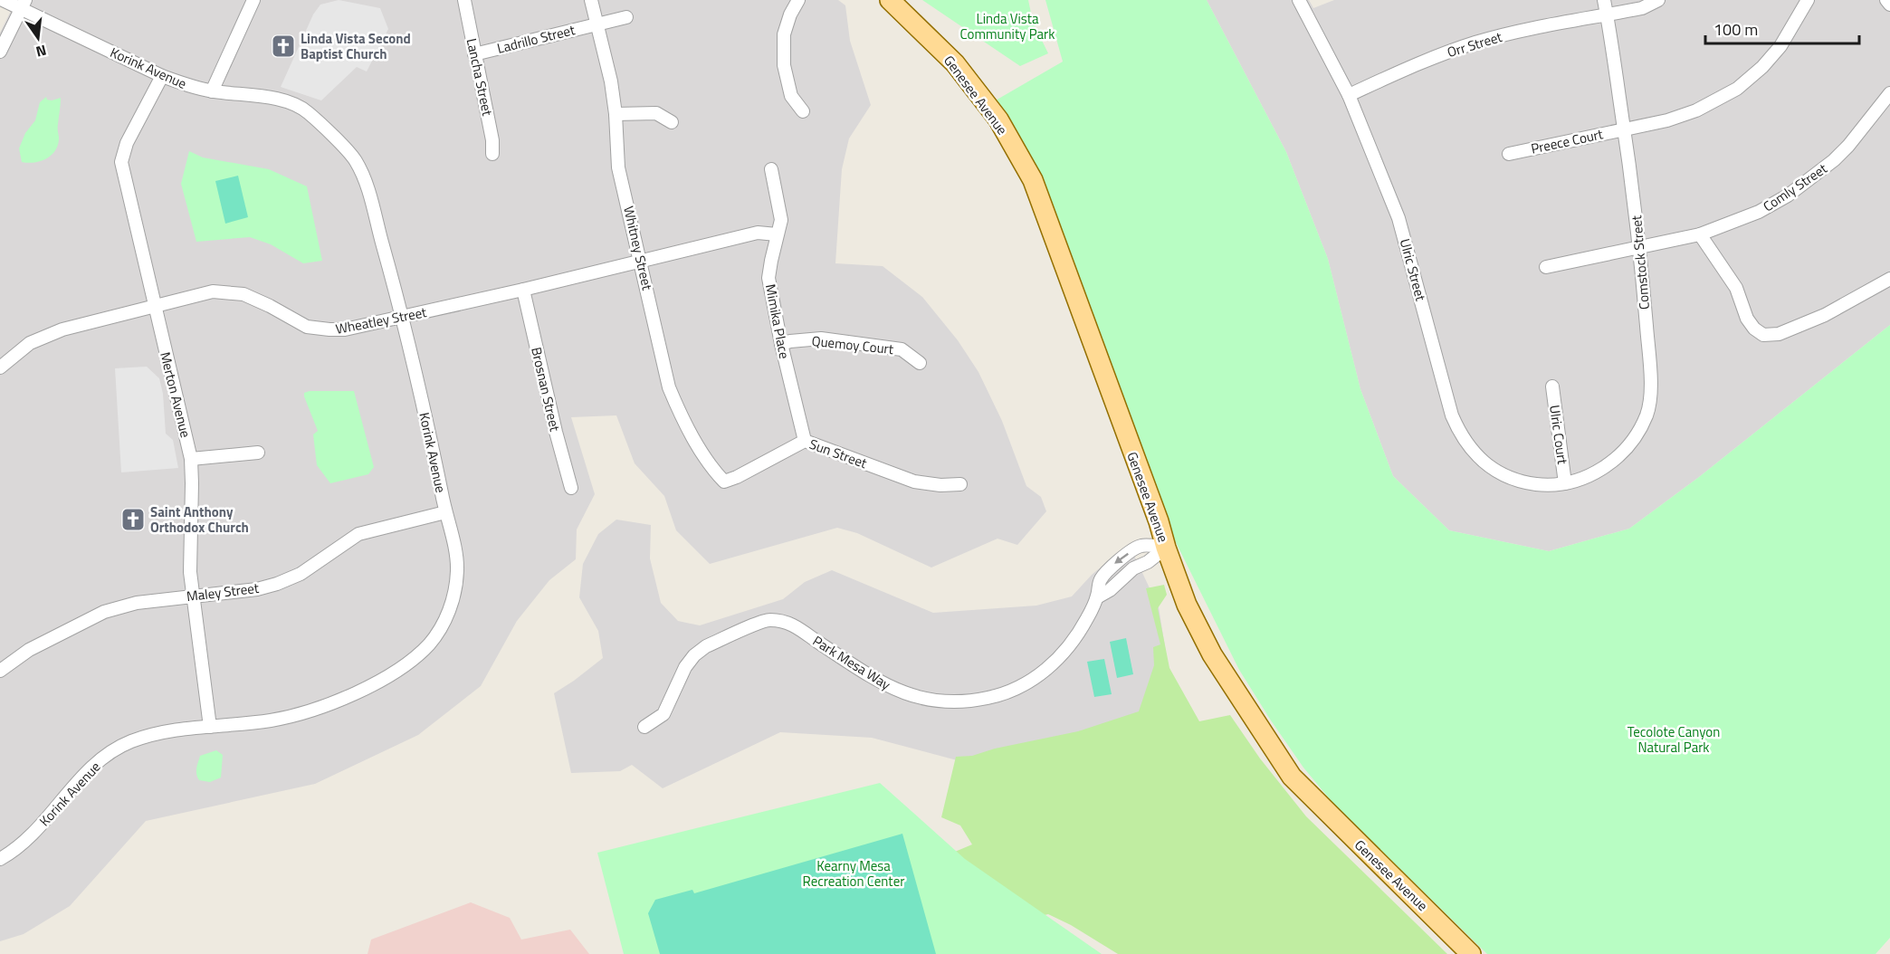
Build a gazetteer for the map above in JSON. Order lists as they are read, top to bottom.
{
  "streets": {
    "main road": ["Genesee Avenue"],
    "street": [
      "Ladrillo Street",
      "Orr Street",
      "Korink Avenue",
      "Lancha Street",
      "Preece Court",
      "Comly Street",
      "Whitney Street",
      "Comstock Street",
      "Ulric Street",
      "Wheatley Street",
      "Mimika Place",
      "Quemoy Court",
      "Brosnan Street",
      "Merton Avenue",
      "Ulric Court",
      "Sun Street",
      "Maley Street",
      "Park Mesa Way"
    ]
  },
  "crossings": [
    ["Ladrillo Street", "Lancha Street"],
    ["Ladrillo Street", "Whitney Street"],
    ["Orr Street", "Comstock Street"],
    ["Orr Street", "Ulric Street"],
    ["Korink Avenue", "Wheatley Street"],
    ["Korink Avenue", "Merton Avenue"],
    ["Korink Avenue", "Maley Street"],
    ["Genesee Avenue", "Park Mesa Way"],
    ["Preece Court", "Comstock Street"],
    ["Comly Street", "Comstock Street"],
    ["Whitney Street", "Wheatley Street"],
    ["Whitney Street", "Sun Street"],
    ["Comstock Street", "Ulric Street"],
    ["Comstock Street", "Ulric Court"],
    ["Ulric Street", "Ulric Court"],
    ["Wheatley Street", "Mimika Place"],
    ["Wheatley Street", "Brosnan Street"],
    ["Wheatley Street", "Merton Avenue"],
    ["Mimika Place", "Quemoy Court"],
    ["Mimika Place", "Sun Street"],
    ["Merton Avenue", "Maley Street"]
  ],
  "parks": ["Linda Vista Community Park", "Tecolote Canyon Natural Park", "Kearny Mesa Recreation Center"],
  "places": {
    "church": ["Linda Vista Second Baptist Church", "Saint Anthony Orthodox Church"]
  },
  "scale_bar": "100 m",
  "north": "bottom"
}
